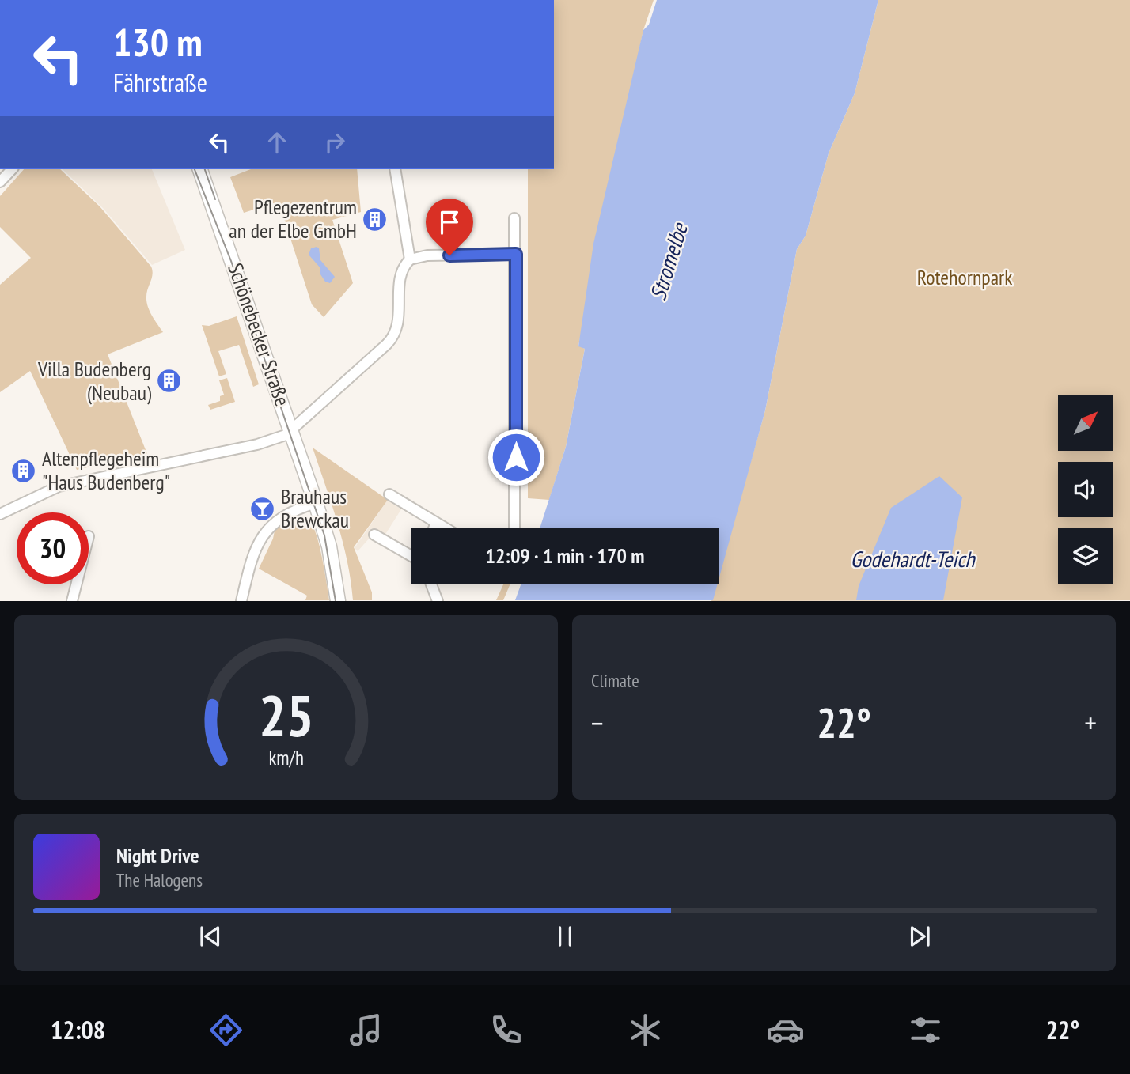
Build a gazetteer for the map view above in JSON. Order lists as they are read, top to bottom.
{
  "streets": {
    "main road": ["Schönebecker Straße"]
  },
  "water": ["Stromelbe", "Godehardt-Teich"],
  "parks": ["Rotehornpark"],
  "places": {
    "building": ["Pflegezentrum an der Elbe GmbH", "Villa Budenberg (Neubau)", "Altenpflegeheim \"Haus Budenberg\""],
    "bar": ["Brauhaus Brewckau"]
  },
  "north": "top right",
  "page": {
    "turn": ["130 m", "Fährstraße"],
    "limit": "30",
    "trip": "12:09 · 1 min · 170 m",
    "tile": "Climate",
    "heat": ["−", "22°", "+"],
    "song": ["Night Drive", "The Halogens"],
    "tabs": ["12:08", "22°"],
    "gauge": ["25", "km/h"]
  }
}
